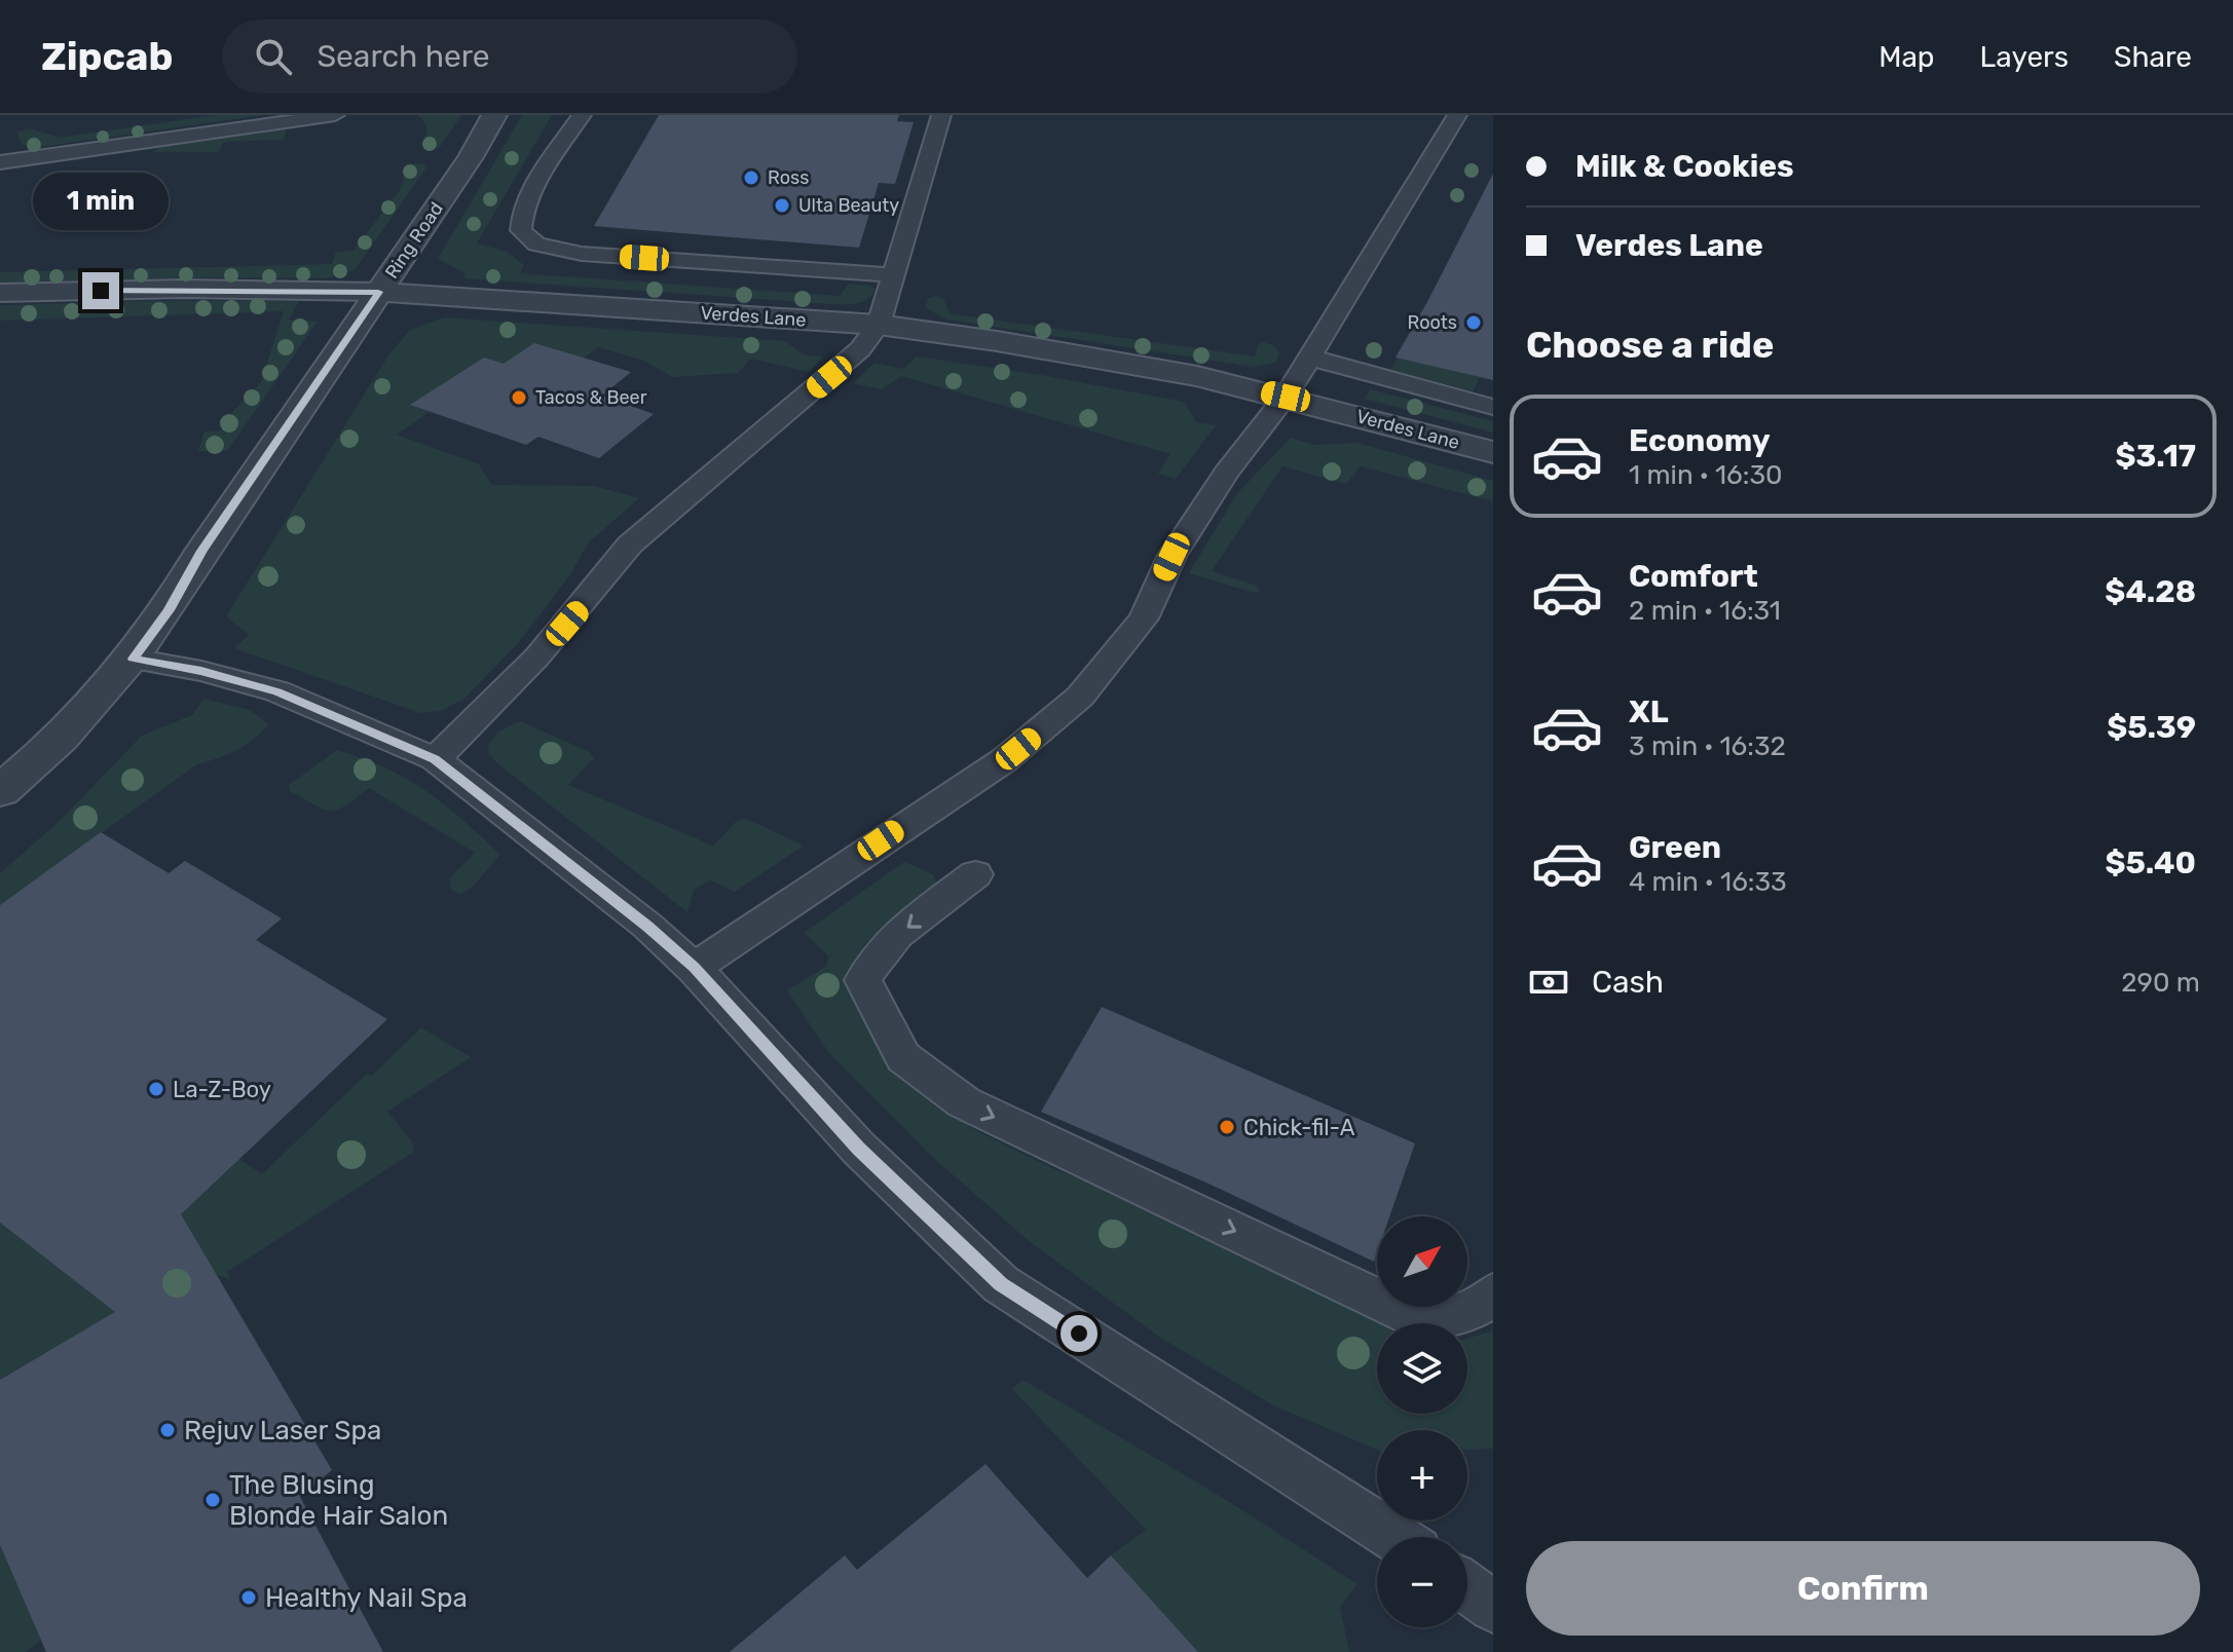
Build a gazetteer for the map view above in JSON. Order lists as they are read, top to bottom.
{
  "streets": {
    "street": ["Ring Road", "Verdes Lane"]
  },
  "crossings": [
    ["Ring Road", "Verdes Lane"]
  ],
  "places": [
    "Ross",
    "Ulta Beauty",
    "Roots",
    "Tacos & Beer",
    "La-Z-Boy",
    "Chick-fil-A",
    "Rejuv Laser Spa",
    "The Blusing Blonde Hair Salon",
    "Healthy Nail Spa"
  ],
  "north": "top right",
  "page": {
    "header": "Zipcab",
    "search": "Search here",
    "nav": ["Map", "Layers", "Share"],
    "banner": ["Milk & Cookies", "Verdes Lane"],
    "bubble": "1 min",
    "heading": "Choose a ride",
    "list": [
      {
        "name": "Economy",
        "note": "1 min · 16:30",
        "value": "$3.17"
      },
      {
        "name": "Comfort",
        "note": "2 min · 16:31",
        "value": "$4.28"
      },
      {
        "name": "XL",
        "note": "3 min · 16:32",
        "value": "$5.39"
      },
      {
        "name": "Green",
        "note": "4 min · 16:33",
        "value": "$5.40"
      }
    ],
    "pay": ["Cash", "290 m"],
    "map_buttons": ["+", "−"],
    "buttons": "Confirm"
  }
}
